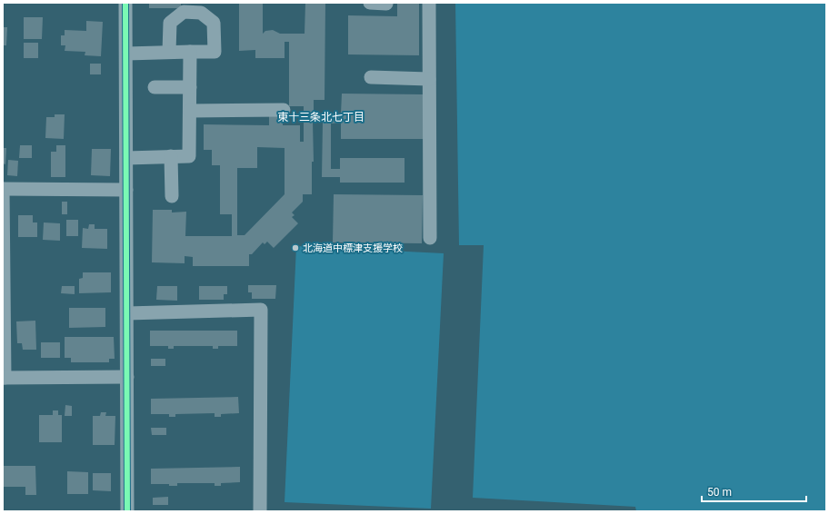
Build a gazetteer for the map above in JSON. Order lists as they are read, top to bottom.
{
  "districts": ["東十三条北七丁目"],
  "places": ["北海道中標津支援学校"],
  "scale_bar": "50 m"
}
